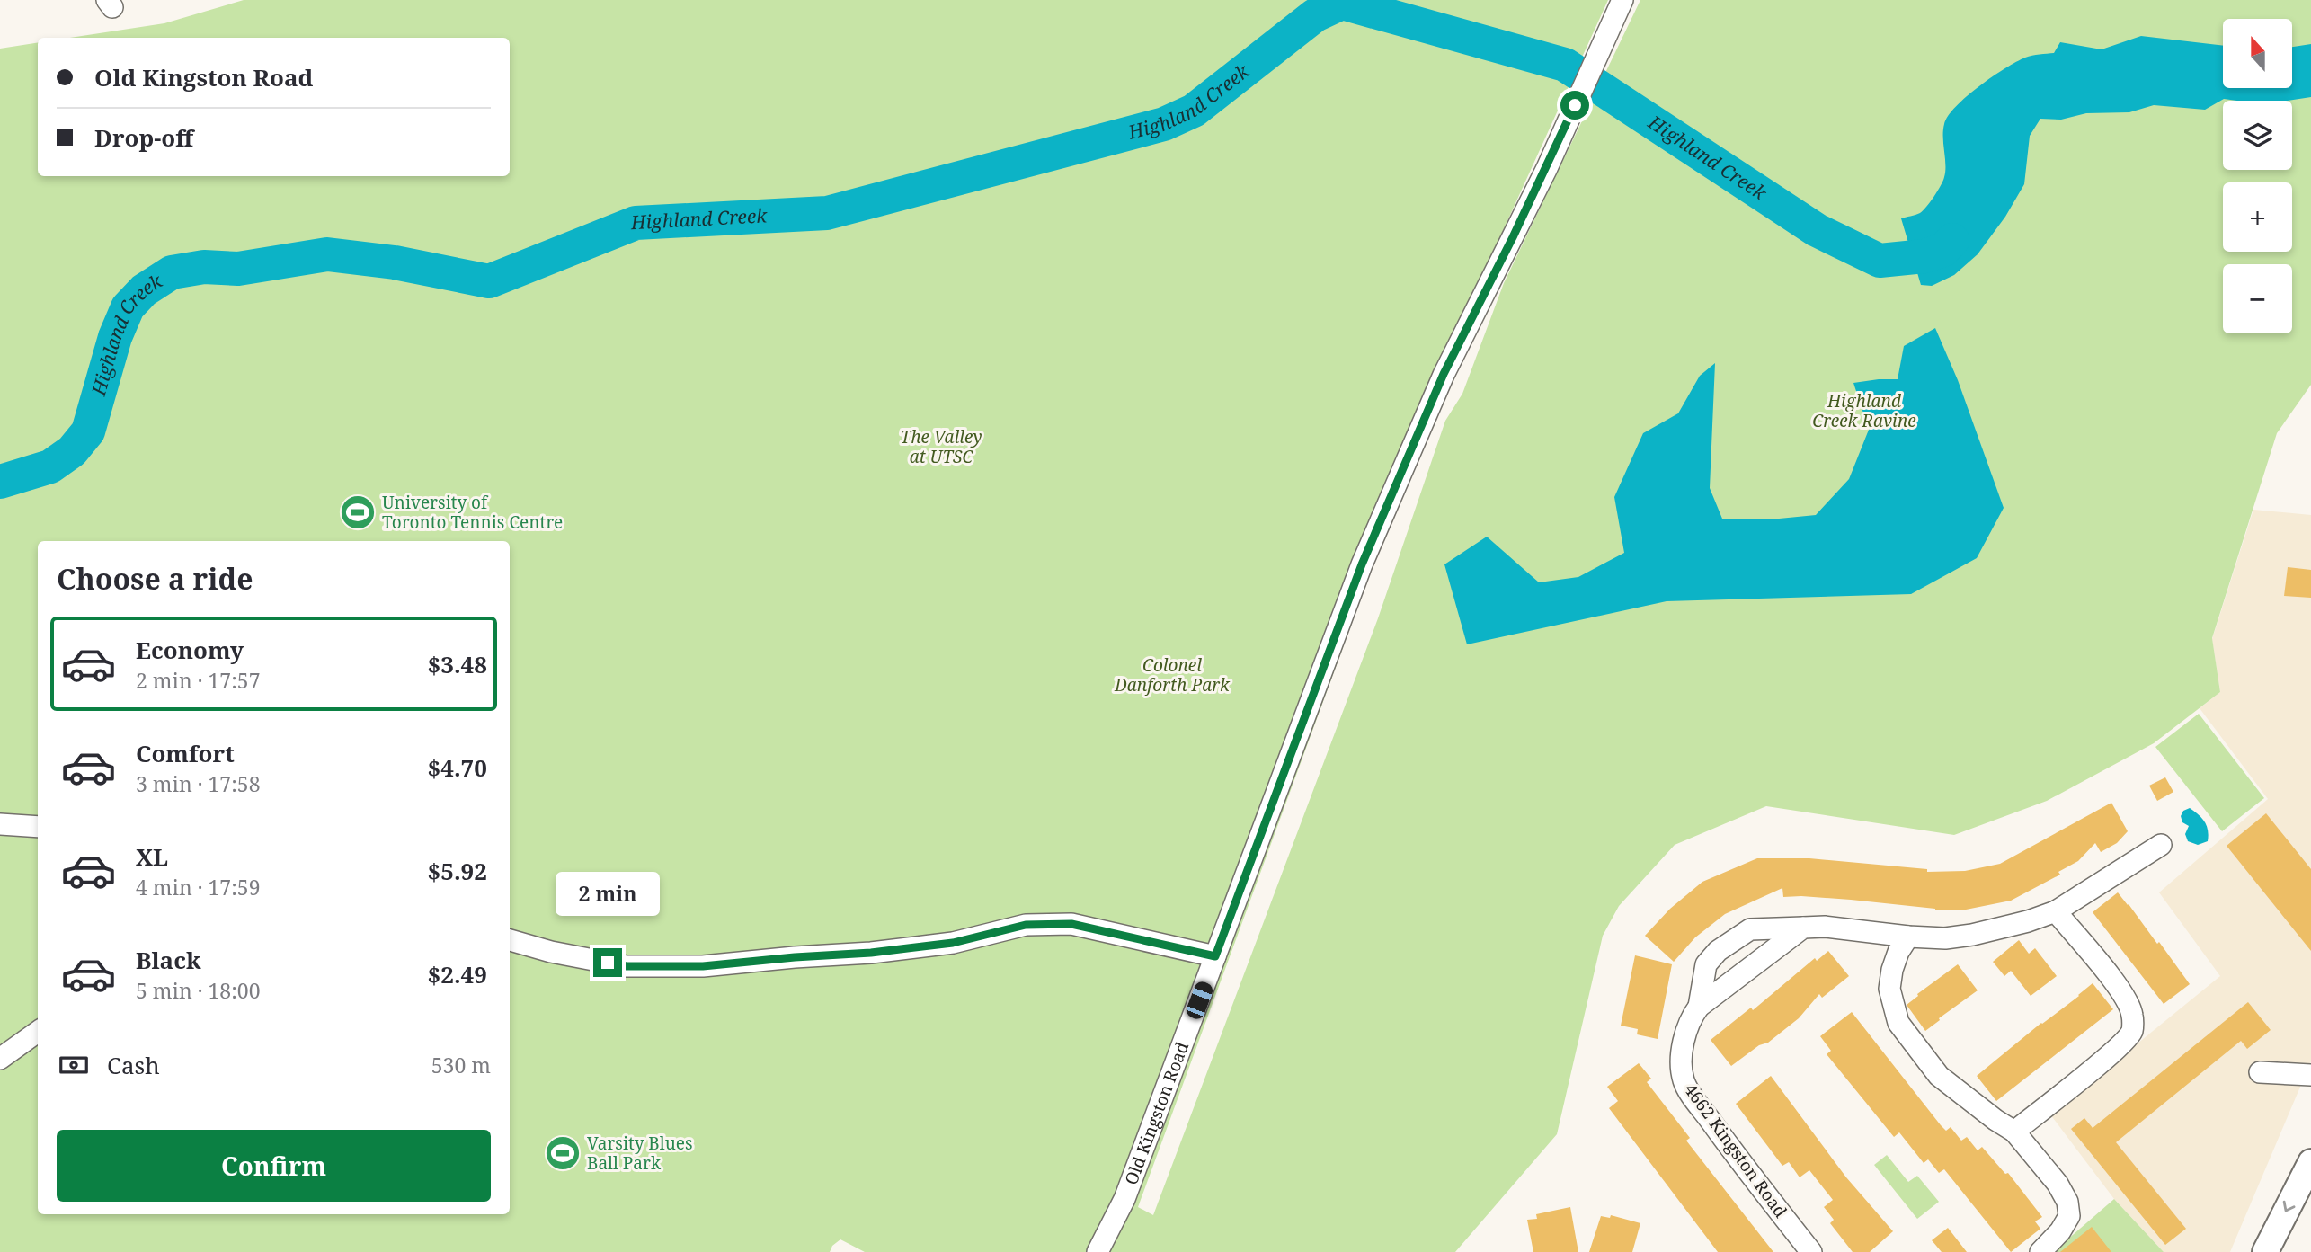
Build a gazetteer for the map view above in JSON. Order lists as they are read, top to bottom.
{
  "streets": {
    "street": ["Old Kingston Road", "4662 Kingston Road"]
  },
  "water": ["Highland Creek"],
  "parks": ["Highland Creek Ravine", "The Valley at UTSC", "Colonel Danforth Park"],
  "places": {
    "sports": ["University of Toronto Tennis Centre", "Varsity Blues Ball Park"]
  },
  "north": "top",
  "page": {
    "map_buttons": ["+", "−"],
    "banner": ["Old Kingston Road", "Drop-off"],
    "heading": "Choose a ride",
    "list": [
      {
        "name": "Economy",
        "note": "2 min · 17:57",
        "value": "$3.48"
      },
      {
        "name": "Comfort",
        "note": "3 min · 17:58",
        "value": "$4.70"
      },
      {
        "name": "XL",
        "note": "4 min · 17:59",
        "value": "$5.92"
      },
      {
        "name": "Black",
        "note": "5 min · 18:00",
        "value": "$2.49"
      }
    ],
    "bubble": "2 min",
    "pay": ["Cash", "530 m"],
    "buttons": "Confirm"
  }
}
